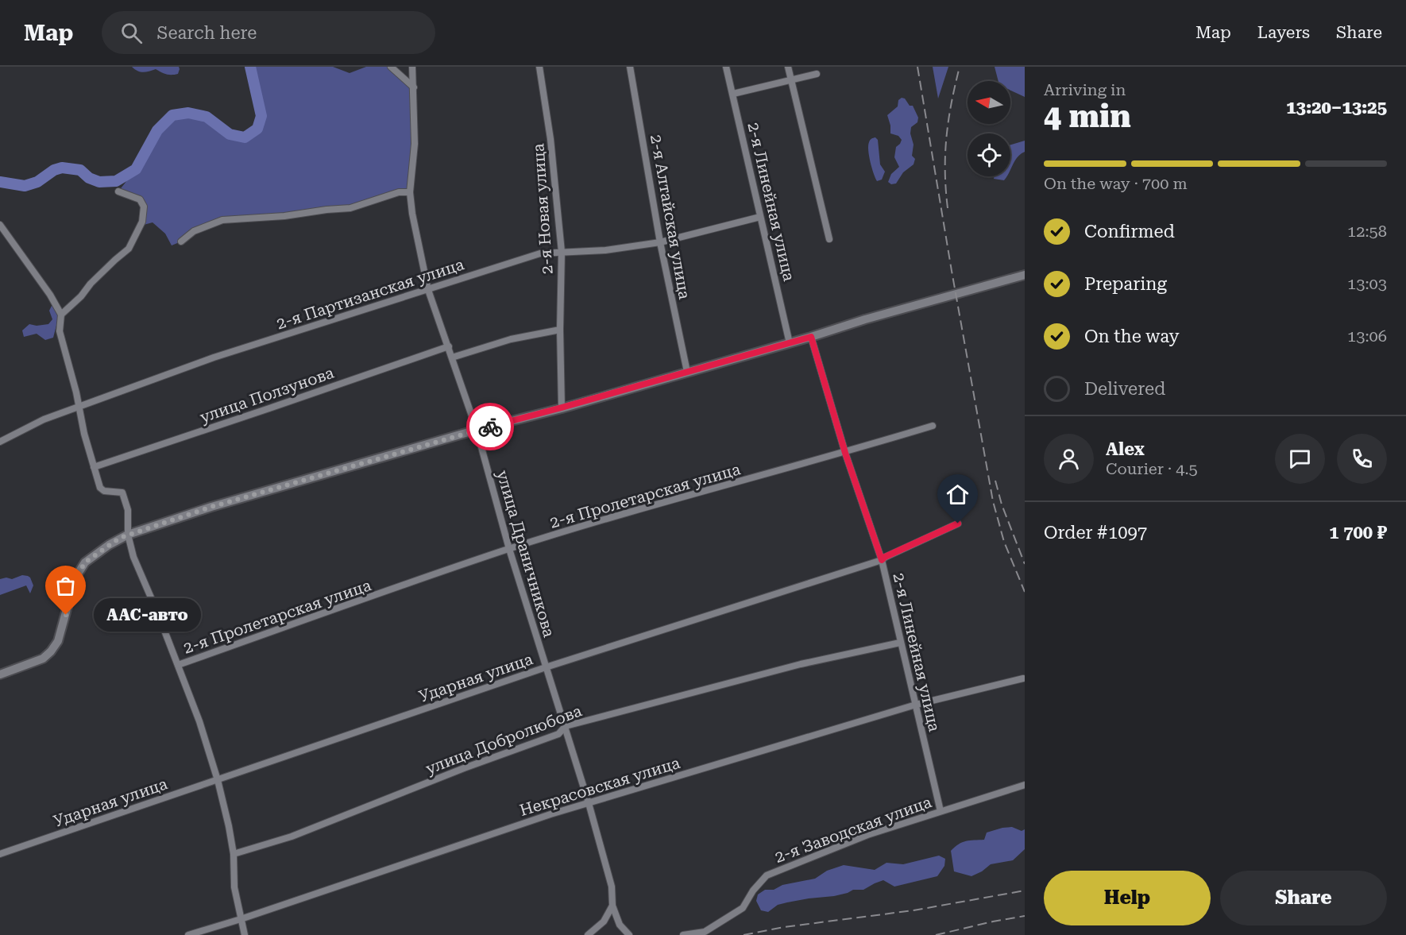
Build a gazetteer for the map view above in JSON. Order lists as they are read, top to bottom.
{
  "streets": {
    "street": [
      "2-я Линейная улица",
      "2-я Новая улица",
      "2-я Алтайская улица",
      "2-я Партизанская улица",
      "улица Ползунова",
      "2-я Пролетарская улица",
      "улица Драничникова",
      "Ударная улица",
      "улица Добролюбова",
      "Некрасовская улица",
      "2-я Заводская улица"
    ]
  },
  "crossings": [
    ["2-я Линейная улица", "2-я Партизанская улица"],
    ["2-я Линейная улица", "2-я Пролетарская улица"],
    ["2-я Линейная улица", "Ударная улица"],
    ["2-я Линейная улица", "улица Добролюбова"],
    ["2-я Линейная улица", "Некрасовская улица"],
    ["2-я Линейная улица", "2-я Заводская улица"],
    ["2-я Новая улица", "2-я Партизанская улица"],
    ["2-я Алтайская улица", "2-я Партизанская улица"],
    ["2-я Партизанская улица", "улица Драничникова"],
    ["улица Ползунова", "улица Драничникова"],
    ["2-я Пролетарская улица", "улица Драничникова"],
    ["улица Драничникова", "Ударная улица"],
    ["улица Драничникова", "улица Добролюбова"],
    ["улица Драничникова", "Некрасовская улица"]
  ],
  "places": ["ААС-авто"],
  "north": "left",
  "page": {
    "header": "Map",
    "search": "Search here",
    "nav": ["Map", "Layers", "Share"],
    "heading": ["4 min", "Arriving in", "13:20–13:25"],
    "panel": [
      "Alex",
      "Courier · 4.5",
      "Order #1097",
      "1 700 ₽"
    ],
    "bar": "On the way · 700 m",
    "list": [
      ["Confirmed", "12:58"],
      ["Preparing", "13:03"],
      ["On the way", "13:06"],
      "Delivered"
    ],
    "bubble": "ААС-авто",
    "buttons": ["Help", "Share"]
  }
}
